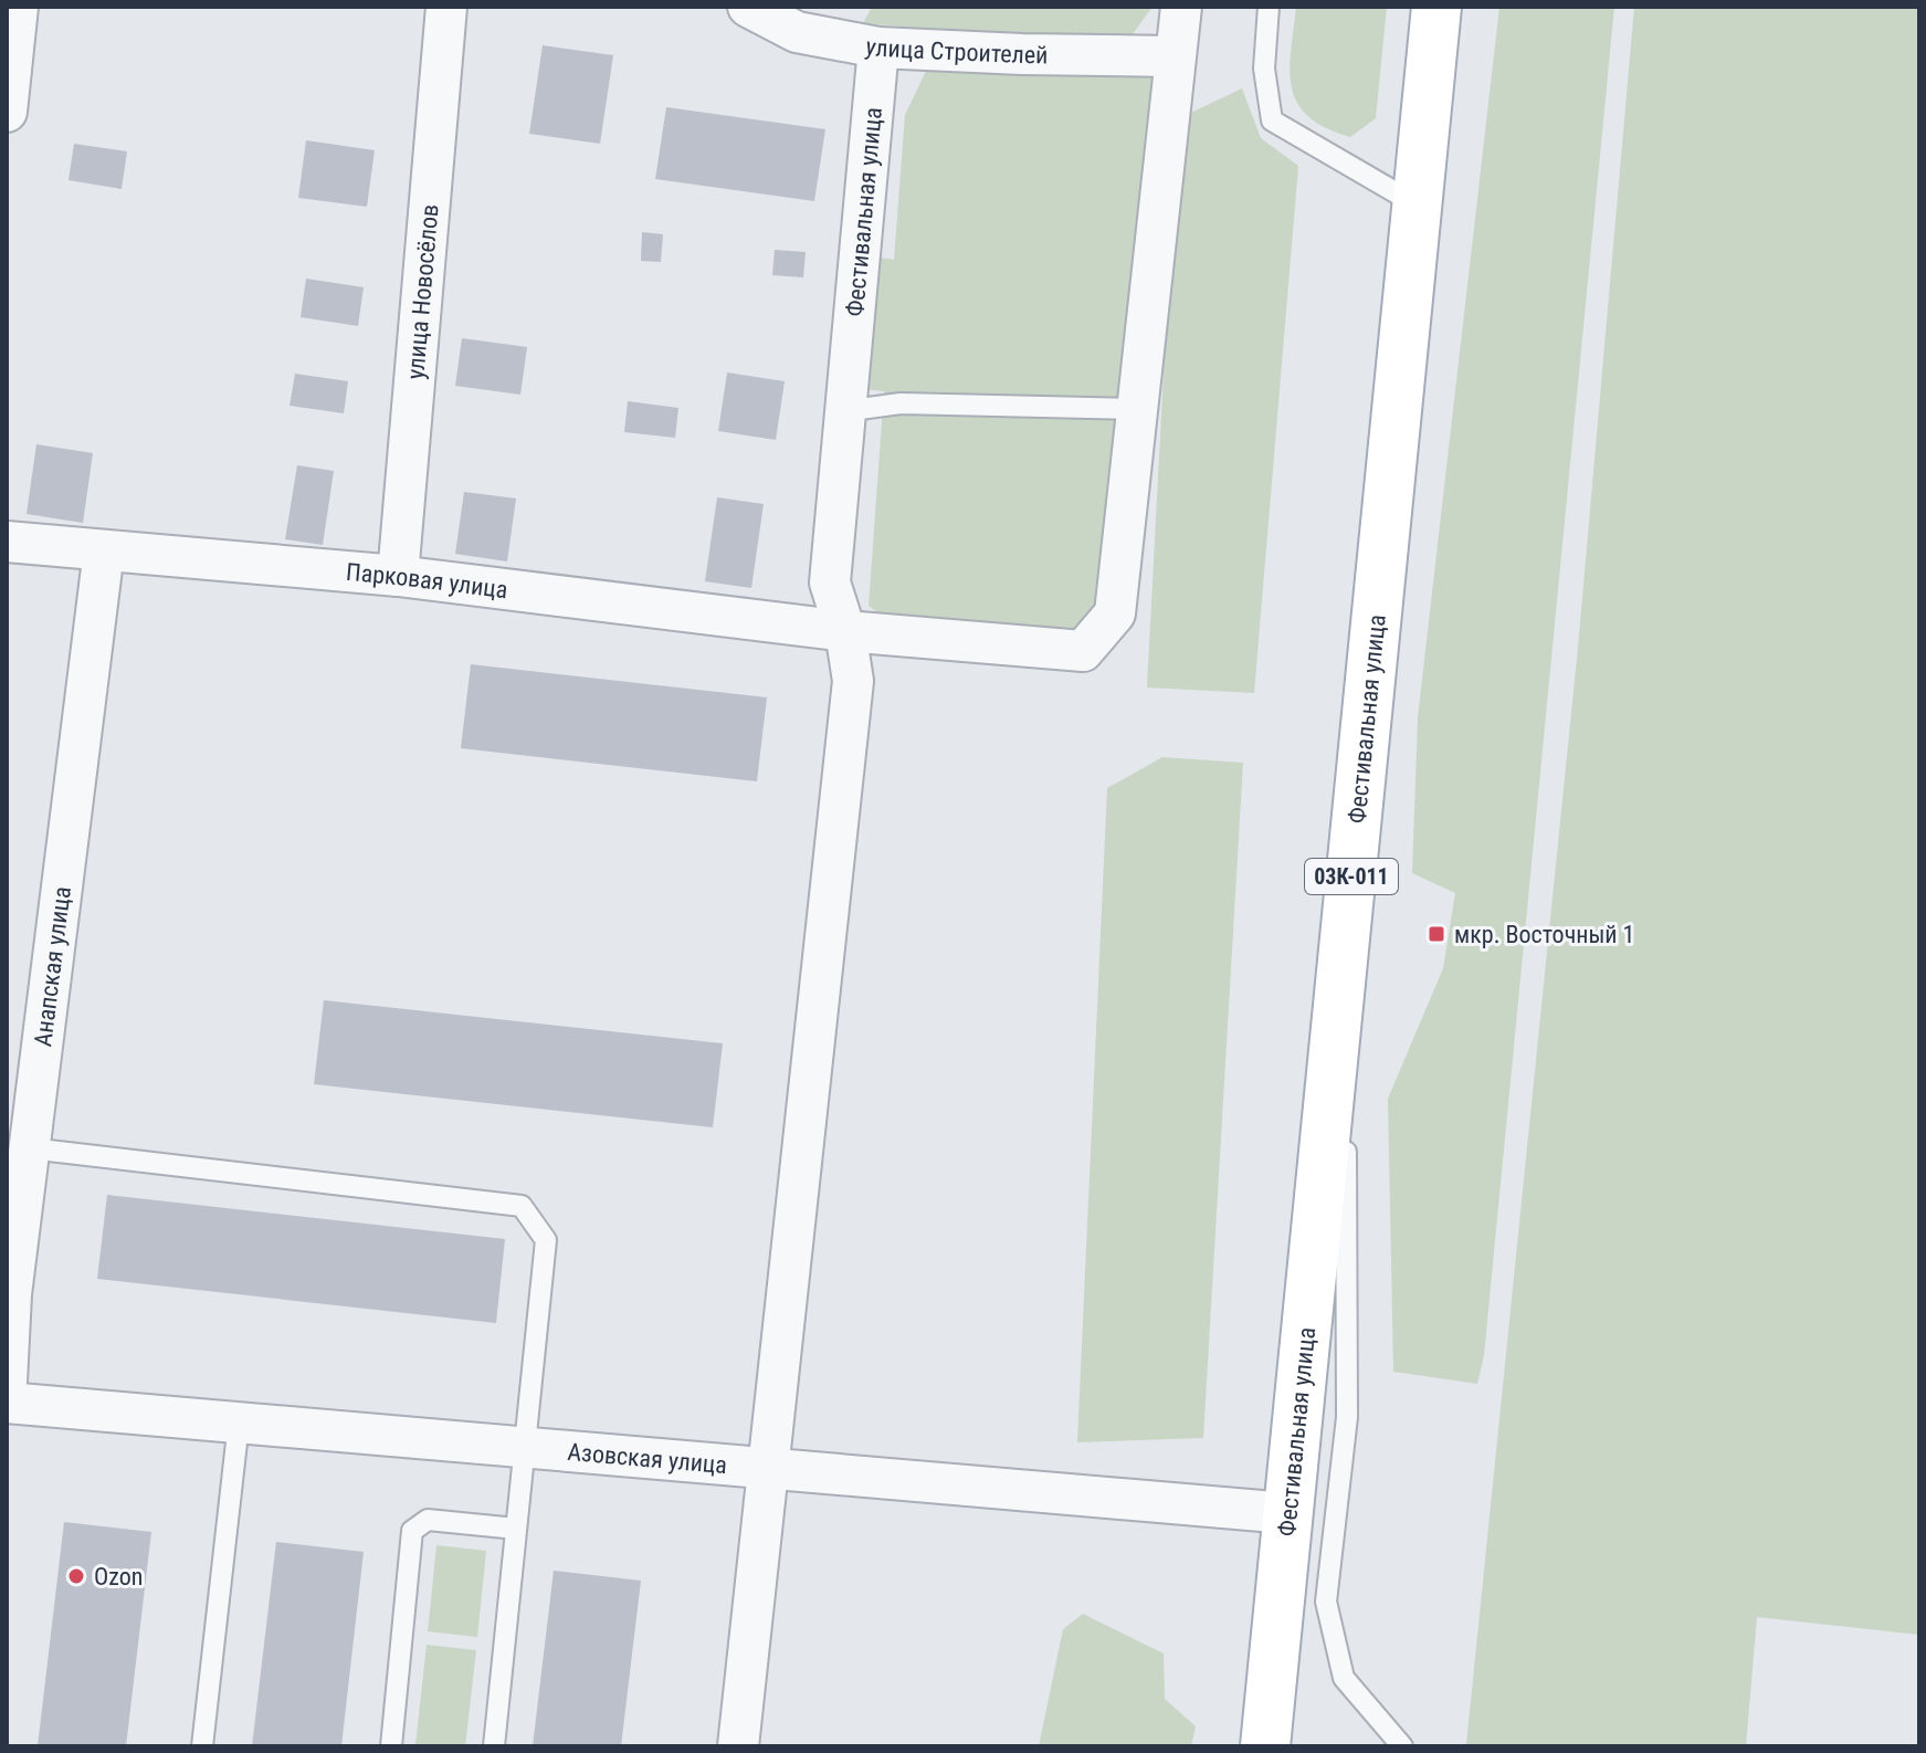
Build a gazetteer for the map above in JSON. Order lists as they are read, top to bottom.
{
  "streets": {
    "main road": ["Фестивальная улица", "03К-011"],
    "street": [
      "улица Строителей",
      "улица Новосёлов",
      "Парковая улица",
      "Анапская улица",
      "Азовская улица"
    ]
  },
  "crossings": [
    ["улица Строителей", "Фестивальная улица"],
    ["Фестивальная улица", "Парковая улица"],
    ["Фестивальная улица", "Азовская улица"],
    ["улица Новосёлов", "Парковая улица"],
    ["Парковая улица", "Анапская улица"]
  ],
  "places": {
    "transit": ["мкр. Восточный 1"],
    "other": ["Ozon"]
  }
}
